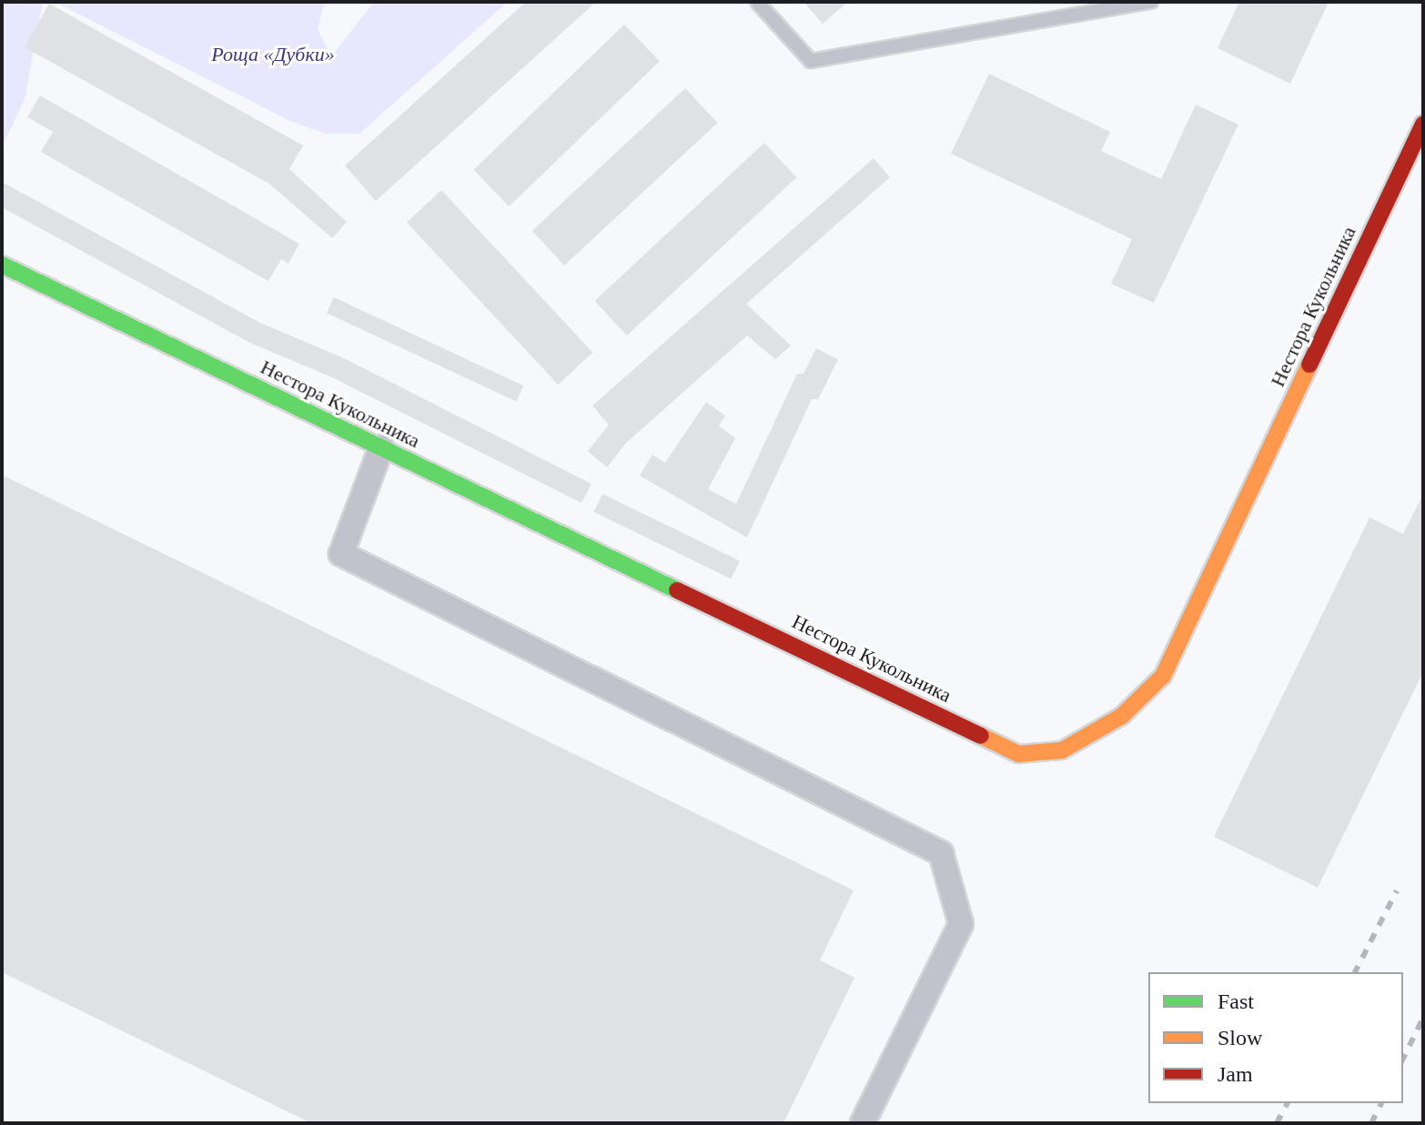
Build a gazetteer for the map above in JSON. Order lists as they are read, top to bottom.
{
  "streets": {
    "street": ["Нестора Кукольника"]
  },
  "parks": ["Роща «Дубки»"],
  "legend": ["Fast", "Slow", "Jam"]
}
